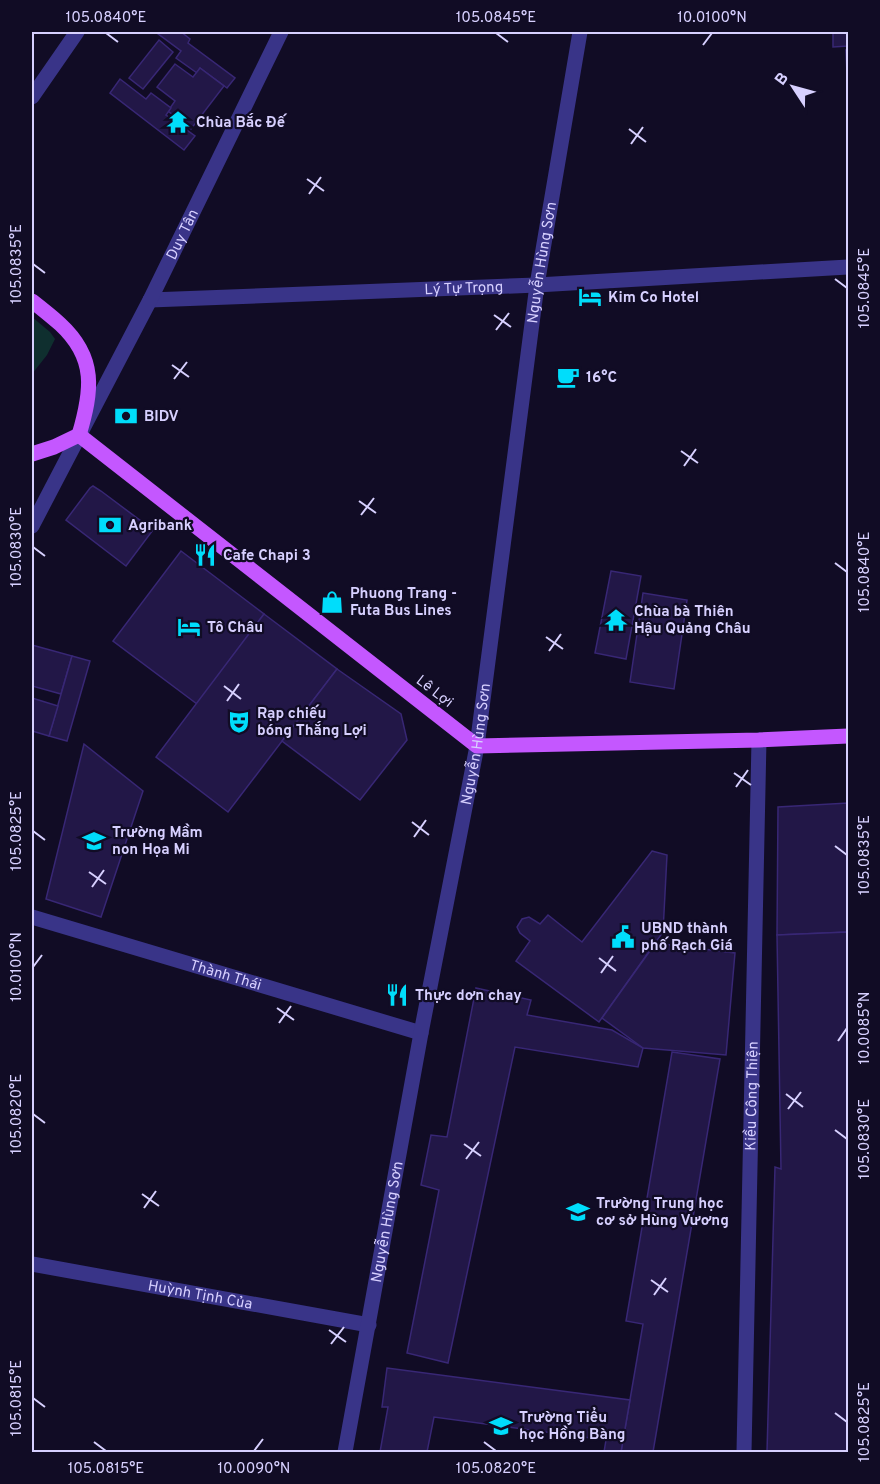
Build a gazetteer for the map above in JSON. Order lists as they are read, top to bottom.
{
  "streets": {
    "main road": ["Lê Lợi"],
    "street": [
      "Duy Tân",
      "Nguyễn Hùng Sơn",
      "Lý Tự Trọng",
      "Thành Thái",
      "Kiều Công Thiện",
      "Huỳnh Tịnh Của"
    ]
  },
  "crossings": [
    ["Duy Tân", "Lý Tự Trọng"],
    ["Duy Tân", "Lê Lợi"],
    ["Nguyễn Hùng Sơn", "Lý Tự Trọng"],
    ["Nguyễn Hùng Sơn", "Lê Lợi"],
    ["Nguyễn Hùng Sơn", "Thành Thái"],
    ["Nguyễn Hùng Sơn", "Huỳnh Tịnh Của"]
  ],
  "places": {
    "temple": ["Chùa Bắc Đế", "Chùa bà Thiên Hậu Quảng Châu"],
    "hotel": ["Kim Co Hotel", "Tô Châu"],
    "cafe": ["16°C"],
    "bank": ["BIDV", "Agribank"],
    "restaurant": ["Cafe Chapi 3", "Thực dơn chay"],
    "shop": ["Phuong Trang - Futa Bus Lines"],
    "theatre": ["Rạp chiếu bóng Thắng Lợi"],
    "school or university": ["Trường Mầm non Họa Mi", "Trường Trung học cơ sở Hùng Vương", "Trường Tiểu học Hồng Bàng"],
    "public building": ["UBND thành phố Rạch Giá"]
  },
  "north": "top left",
  "coordinates": [
    "105.0840°E",
    "105.0845°E",
    "10.0100°N",
    "105.0835°E",
    "105.0830°E",
    "105.0825°E",
    "10.0085°N",
    "105.0820°E",
    "105.0815°E",
    "10.0090°N"
  ]
}
